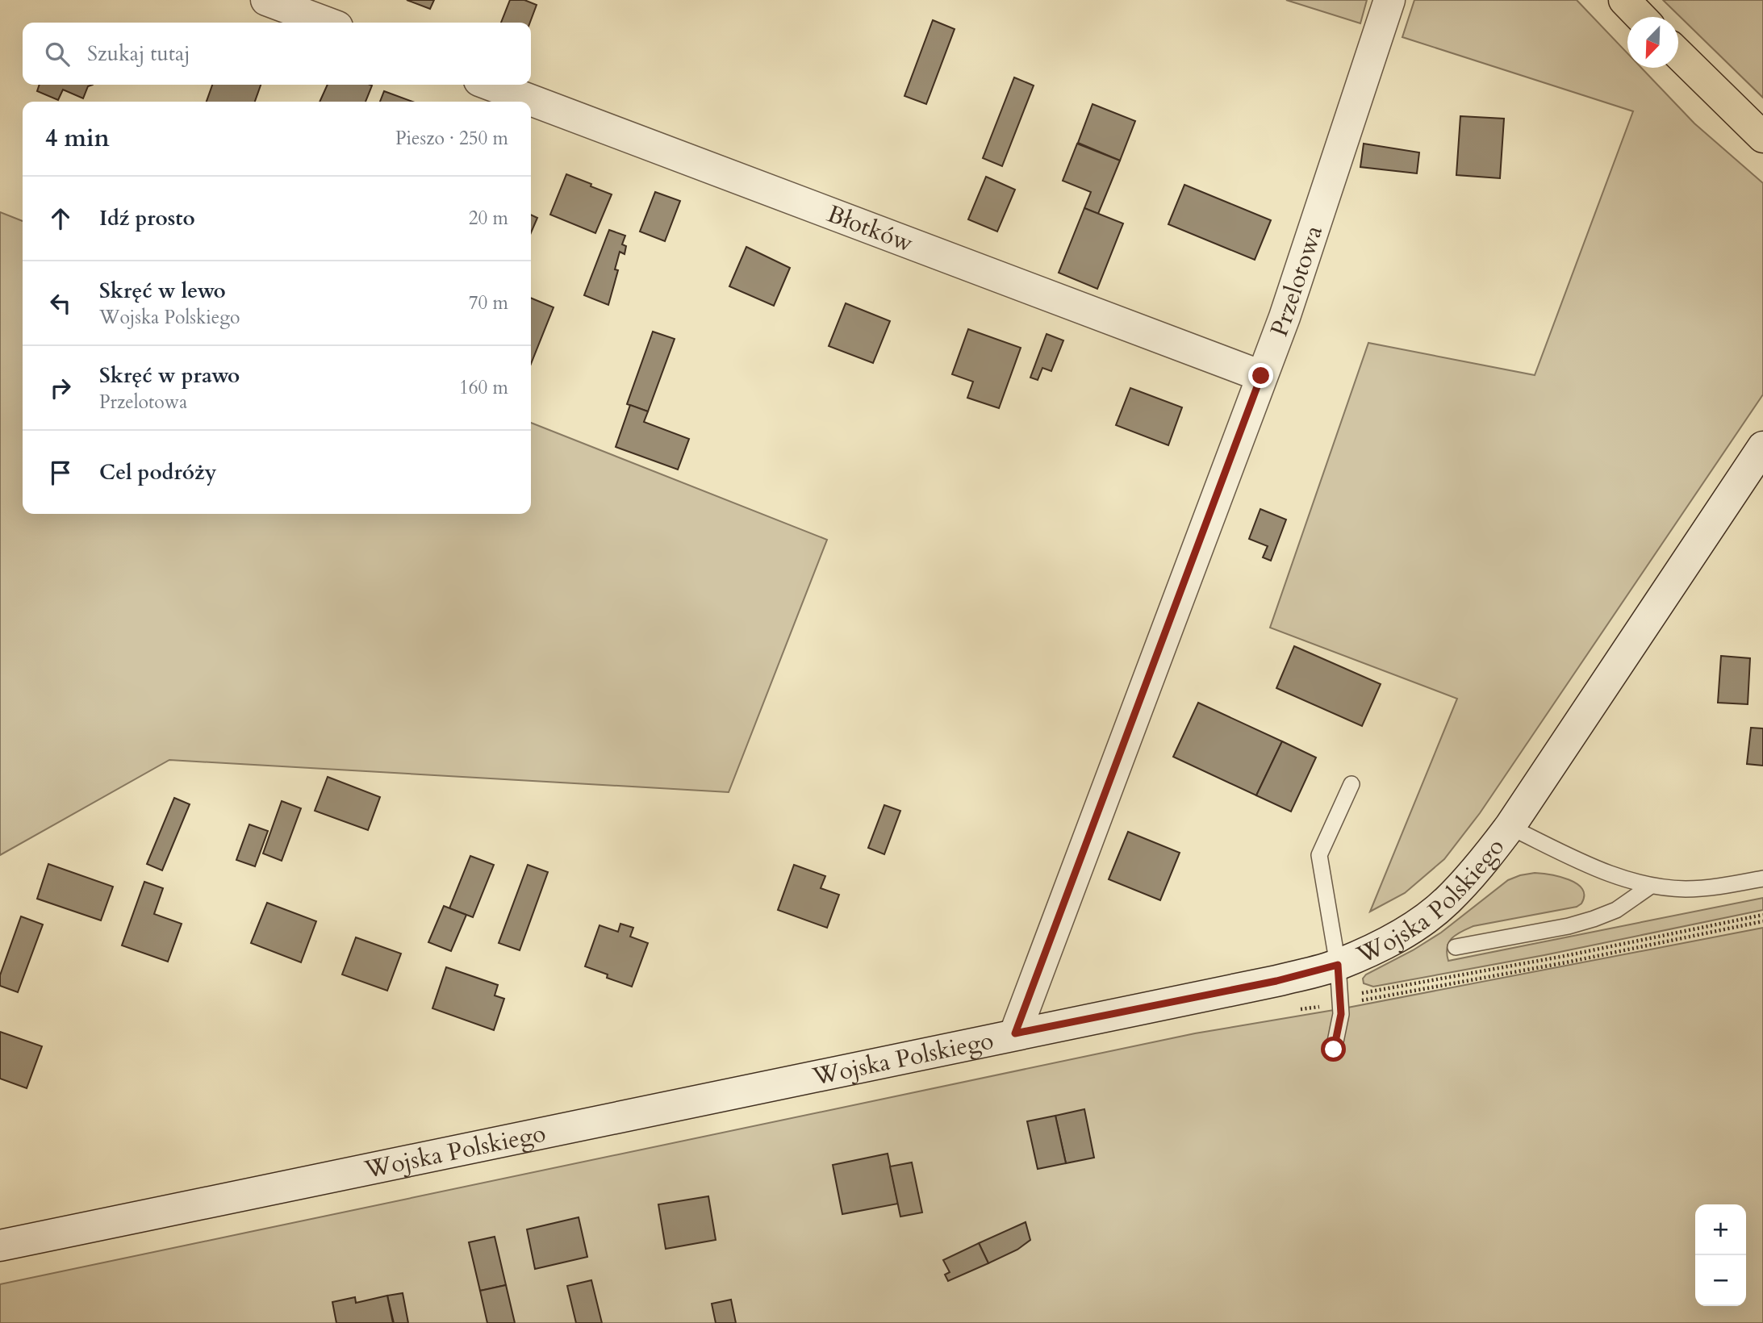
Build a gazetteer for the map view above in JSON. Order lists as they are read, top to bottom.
{
  "streets": {
    "street": ["Błotków", "Przelotowa", "Wojska Polskiego"]
  },
  "crossings": [
    ["Błotków", "Przelotowa"],
    ["Przelotowa", "Wojska Polskiego"]
  ],
  "north": "bottom left",
  "page": {
    "search": "Szukaj tutaj",
    "heading": ["4 min", "Pieszo · 250 m"],
    "list": [
      ["Idź prosto", "20 m"],
      ["Skręć w lewo", "Wojska Polskiego", "70 m"],
      ["Skręć w prawo", "Przelotowa", "160 m"],
      "Cel podróży"
    ],
    "map_buttons": ["+", "−"]
  }
}
